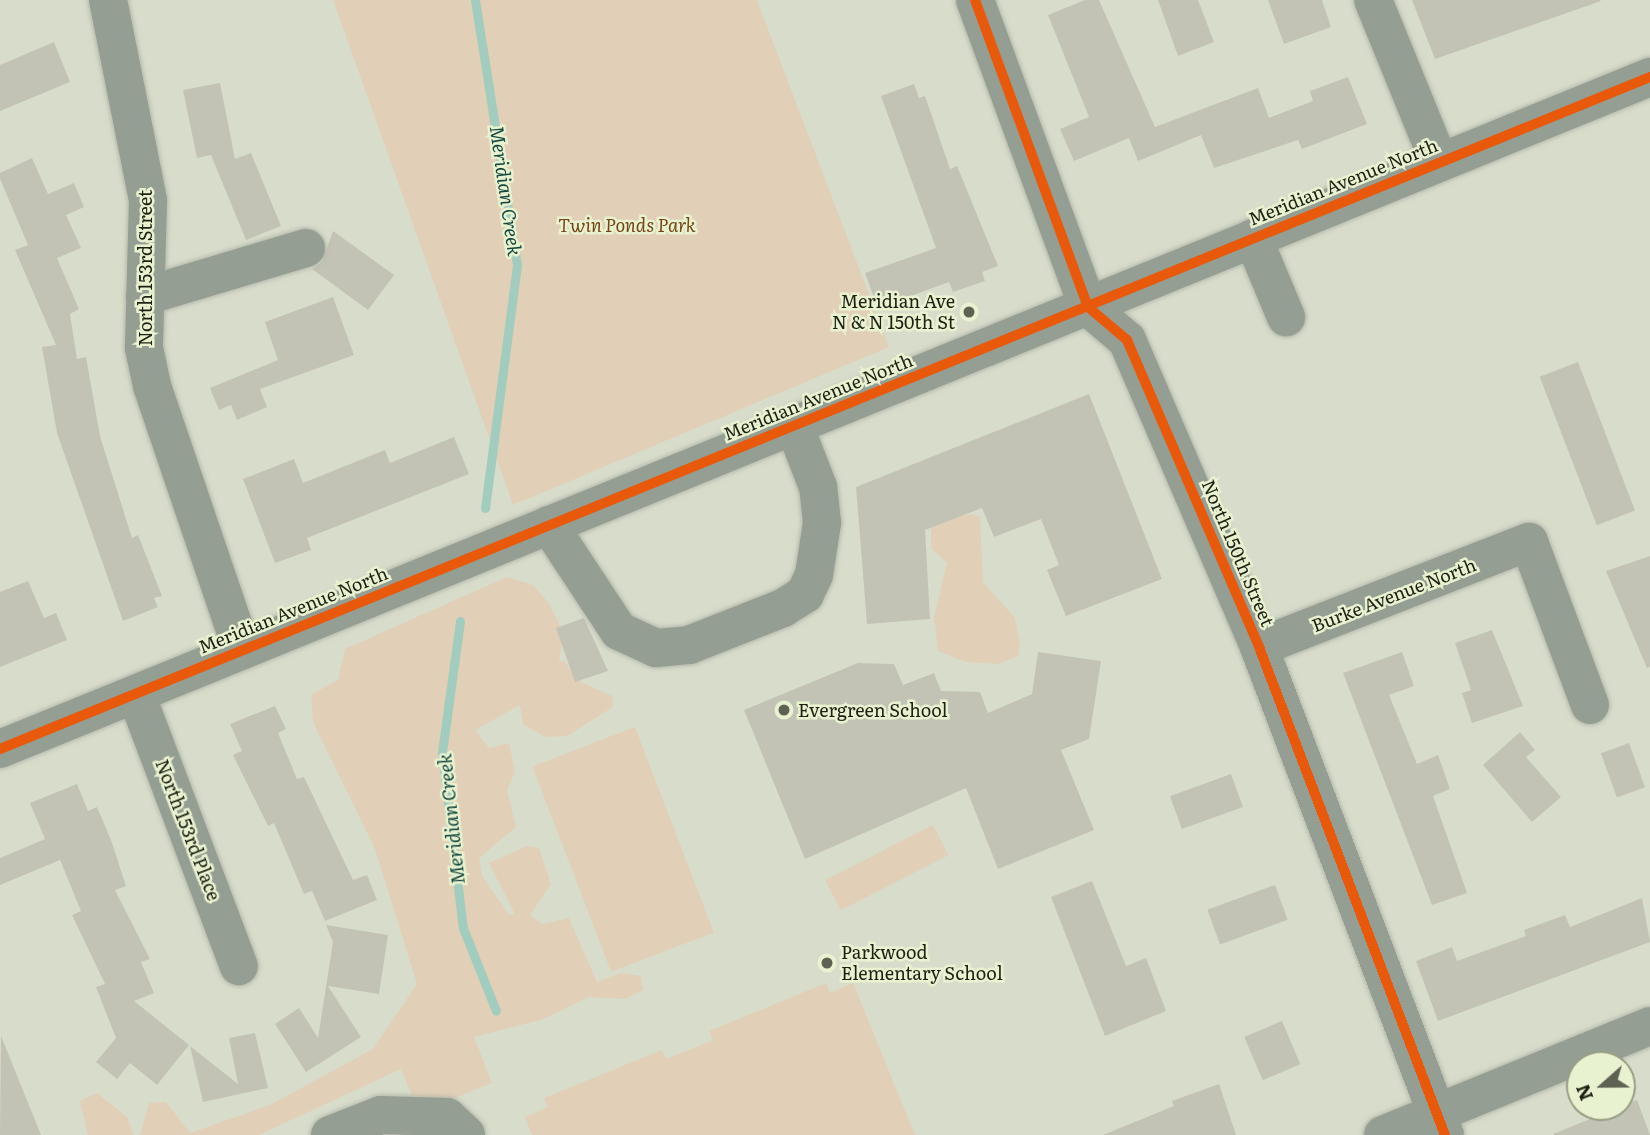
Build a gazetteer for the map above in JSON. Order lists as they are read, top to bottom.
{
  "streets": {
    "street": [
      "Meridian Avenue North",
      "North 153rd Street",
      "North 150th Street",
      "Burke Avenue North",
      "North 153rd Place"
    ]
  },
  "crossings": [
    ["Meridian Avenue North", "North 153rd Street"],
    ["Meridian Avenue North", "North 150th Street"],
    ["Meridian Avenue North", "North 153rd Place"],
    ["North 150th Street", "Burke Avenue North"]
  ],
  "water": ["Meridian Creek"],
  "parks": ["Twin Ponds Park"],
  "places": ["Meridian Ave N & N 150th St", "Evergreen School", "Parkwood Elementary School"],
  "north": "left"
}
